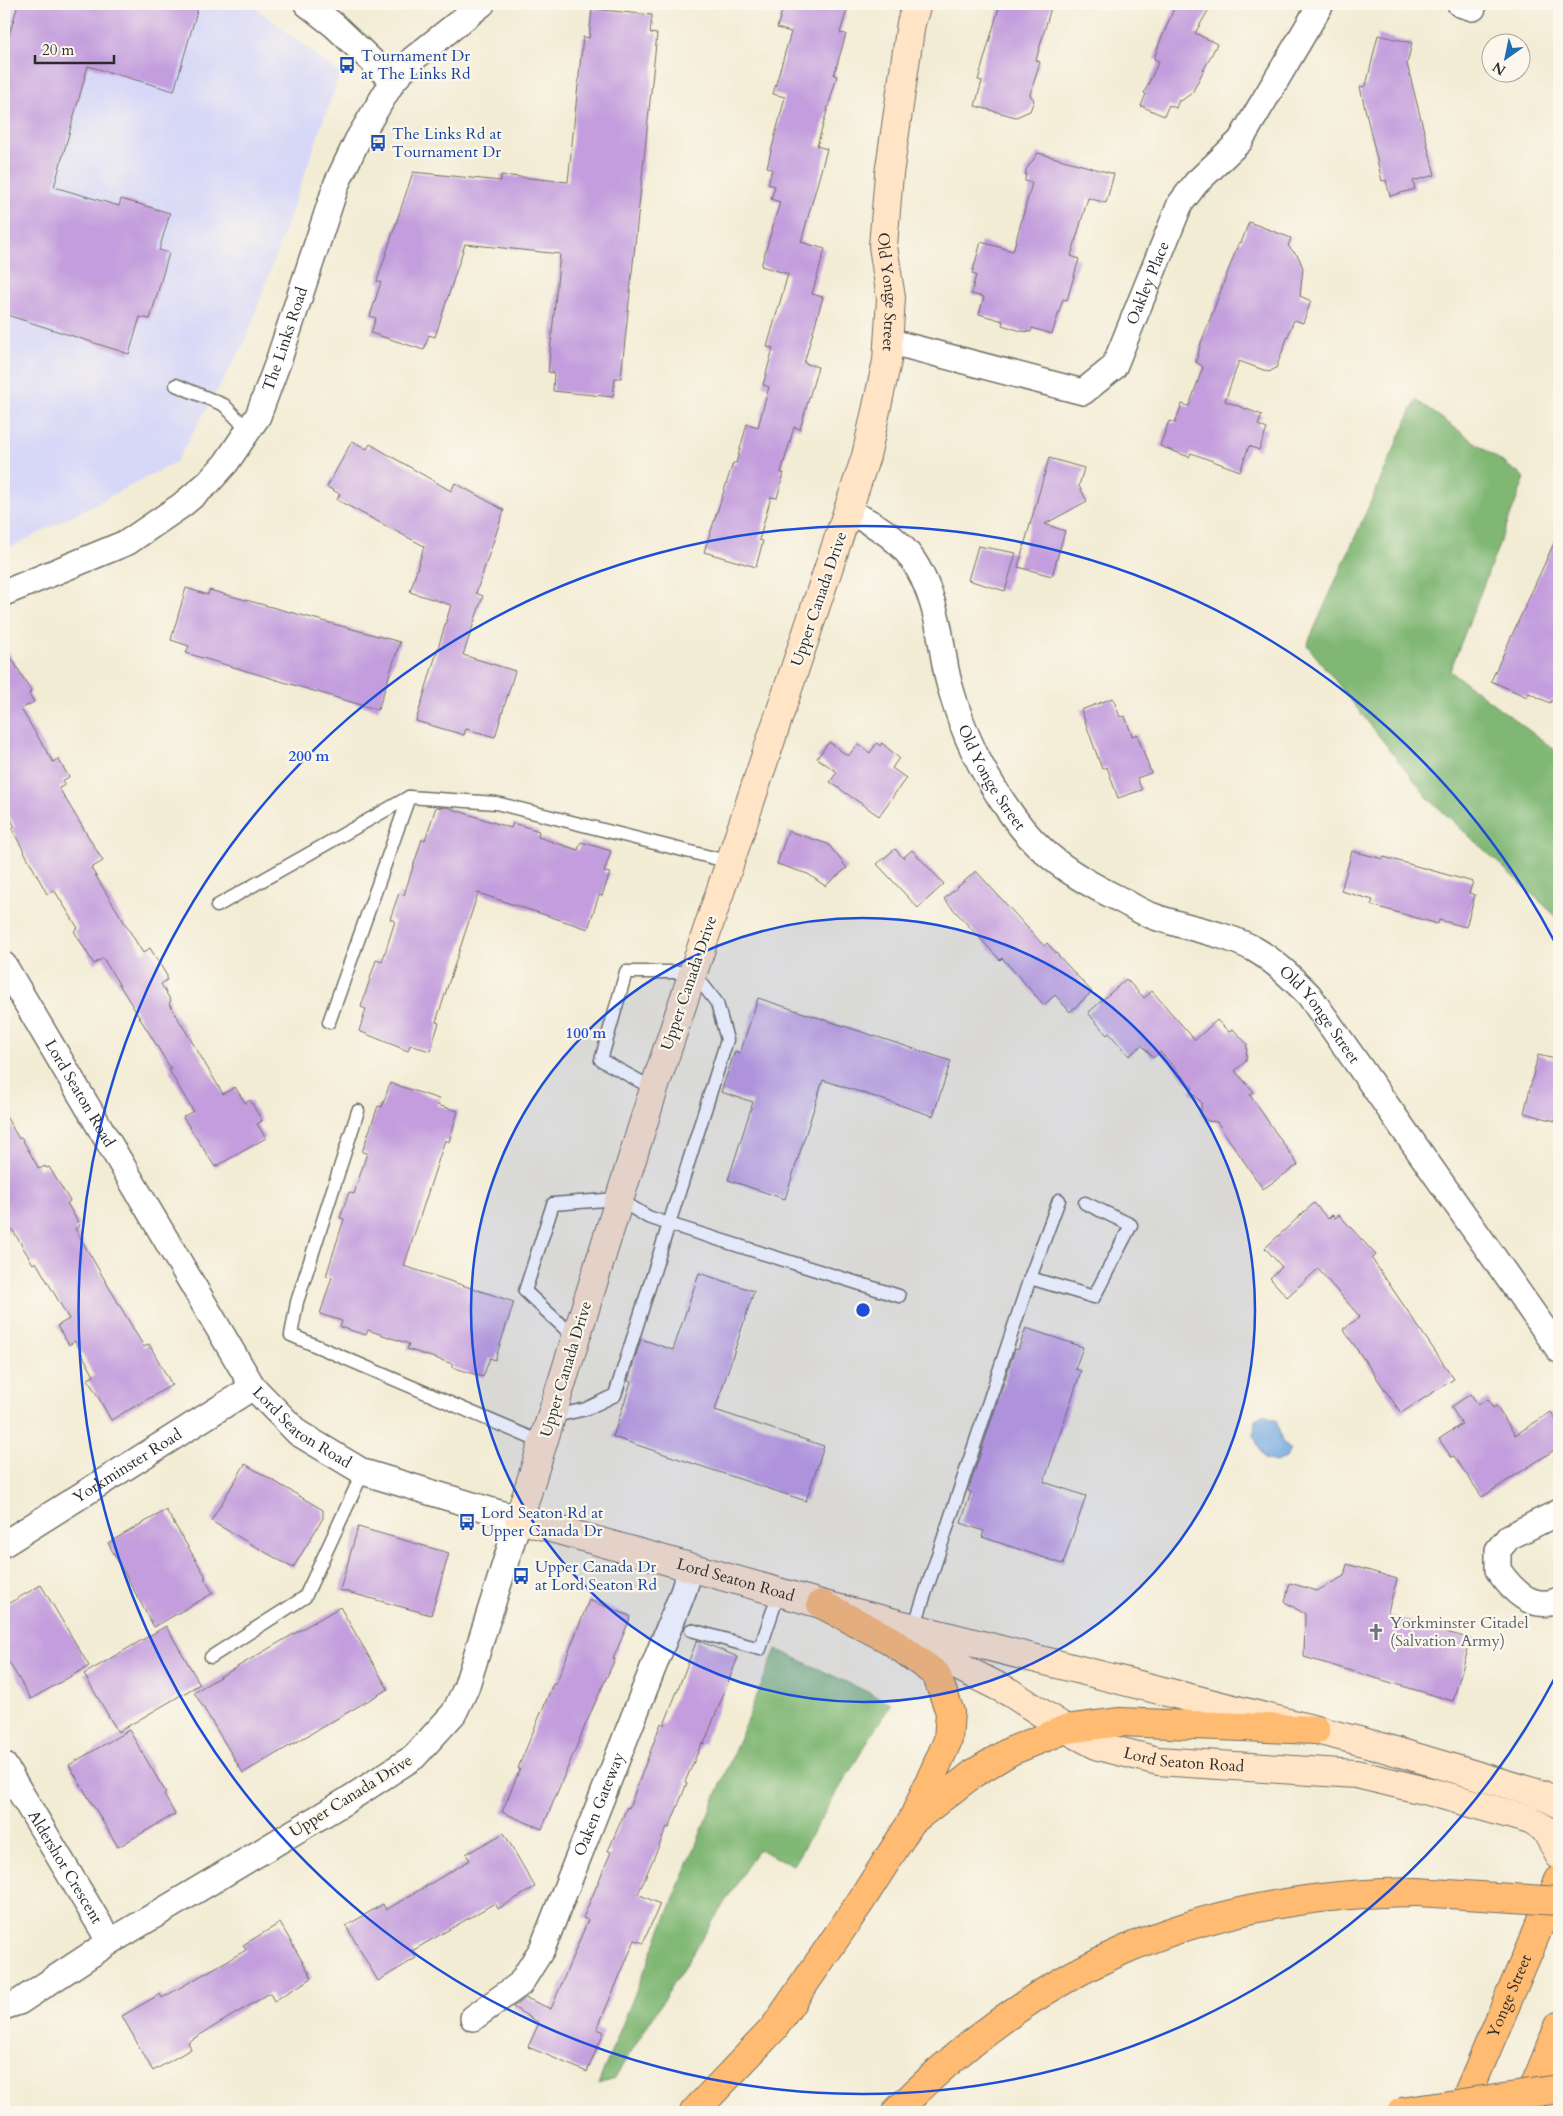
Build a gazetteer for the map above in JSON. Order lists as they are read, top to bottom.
{
  "streets": {
    "main road": ["Yonge Street"],
    "street": [
      "Oakley Place",
      "Old Yonge Street",
      "The Links Road",
      "Upper Canada Drive",
      "Lord Seaton Road",
      "Yorkminster Road",
      "Oaken Gateway",
      "Aldershot Crescent"
    ]
  },
  "crossings": [
    ["Oakley Place", "Old Yonge Street"],
    ["Old Yonge Street", "Upper Canada Drive"],
    ["Upper Canada Drive", "Lord Seaton Road"],
    ["Upper Canada Drive", "Aldershot Crescent"],
    ["Lord Seaton Road", "Yorkminster Road"],
    ["Lord Seaton Road", "Oaken Gateway"]
  ],
  "places": {
    "bus stop": [
      "Tournament Dr at The Links Rd",
      "The Links Rd at Tournament Dr",
      "Lord Seaton Rd at Upper Canada Dr",
      "Upper Canada Dr at Lord Seaton Rd"
    ],
    "church": ["Yorkminster Citadel (Salvation Army)"]
  },
  "scale_bar": "20 m",
  "north": "bottom left",
  "rings": ["200 m", "100 m"]
}
